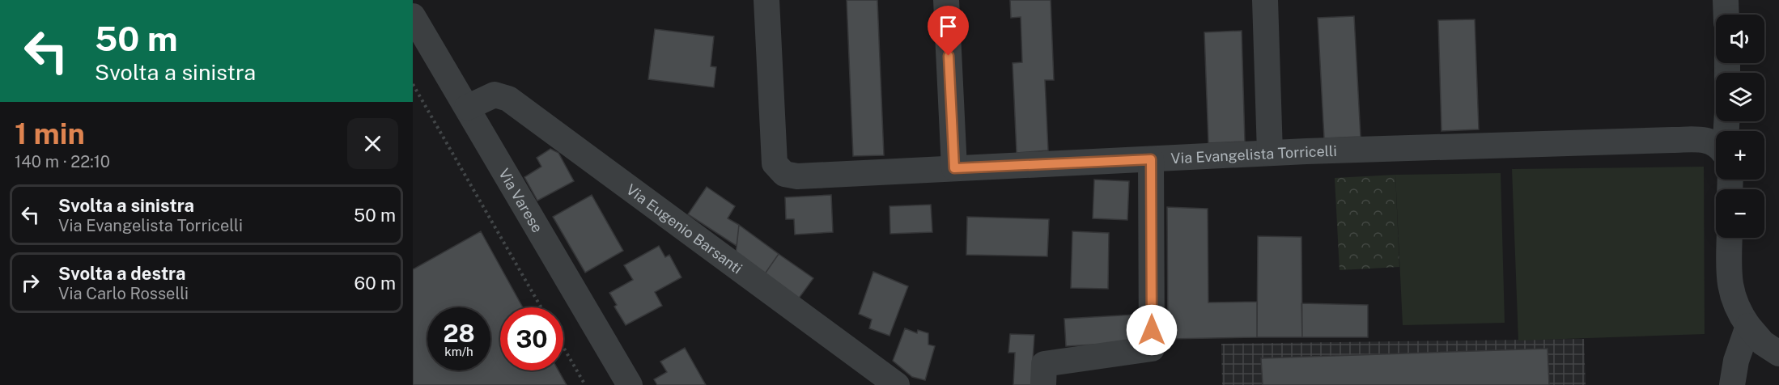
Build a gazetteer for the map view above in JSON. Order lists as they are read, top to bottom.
{
  "streets": {
    "street": ["Via Evangelista Torricelli", "Via Varese", "Via Eugenio Barsanti"]
  },
  "crossings": [
    ["Via Varese", "Via Eugenio Barsanti"]
  ],
  "page": {
    "turn": ["50 m", "Svolta a sinistra"],
    "map_buttons": ["+", "−"],
    "heading": ["1 min", "140 m · 22:10"],
    "list": [
      {
        "name": "Svolta a sinistra",
        "note": "Via Evangelista Torricelli",
        "value": "50 m"
      },
      {
        "name": "Svolta a destra",
        "note": "Via Carlo Rosselli",
        "value": "60 m"
      }
    ],
    "speed": "28 km/h",
    "limit": "30"
  }
}
